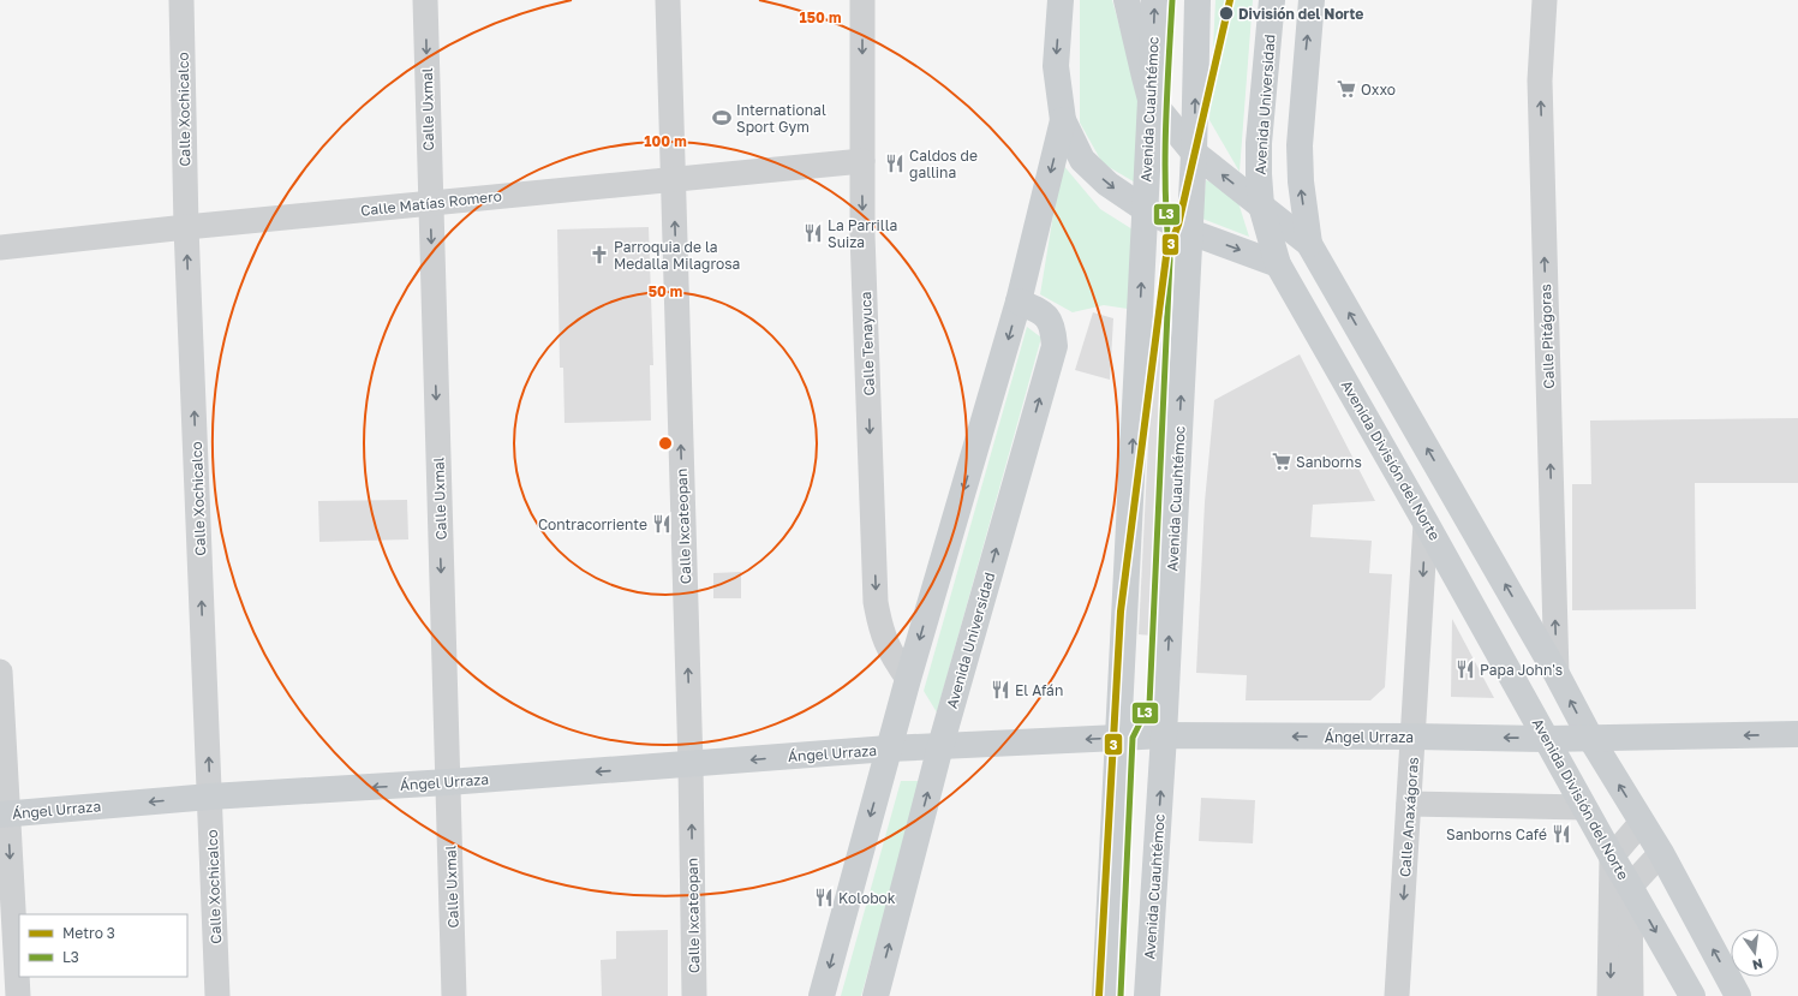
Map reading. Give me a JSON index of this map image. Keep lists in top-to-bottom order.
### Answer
{
  "streets": {
    "main road": [
      "Avenida Universidad",
      "Avenida Cuauhtémoc",
      "Avenida División del Norte",
      "Ángel Urraza"
    ],
    "street": [
      "Calle Xochicalco",
      "Calle Uxmal",
      "Calle Matías Romero",
      "Calle Pitágoras",
      "Calle Tenayuca",
      "Calle Ixcateopan",
      "Calle Anaxágoras"
    ]
  },
  "crossings": [
    ["Avenida Universidad", "Avenida División del Norte"],
    ["Avenida Universidad", "Ángel Urraza"],
    ["Calle Xochicalco", "Calle Matías Romero"],
    ["Calle Xochicalco", "Ángel Urraza"],
    ["Calle Uxmal", "Calle Matías Romero"],
    ["Calle Uxmal", "Ángel Urraza"],
    ["Avenida Cuauhtémoc", "Ángel Urraza"],
    ["Calle Matías Romero", "Calle Tenayuca"],
    ["Calle Matías Romero", "Calle Ixcateopan"],
    ["Avenida División del Norte", "Ángel Urraza"],
    ["Avenida División del Norte", "Calle Anaxágoras"],
    ["Calle Ixcateopan", "Ángel Urraza"],
    ["Ángel Urraza", "Calle Anaxágoras"]
  ],
  "one_way": [
    "Calle Xochicalco",
    "Calle Uxmal",
    "Calle Pitágoras",
    "Calle Tenayuca",
    "Calle Ixcateopan",
    "Ángel Urraza"
  ],
  "places": {
    "other": ["División del Norte"],
    "supermarket": ["Oxxo", "Sanborns"],
    "sports": ["International Sport Gym"],
    "restaurant": [
      "Caldos de gallina",
      "La Parrilla Suiza",
      "Contracorriente",
      "Papa John's",
      "El Afán",
      "Sanborns Café",
      "Kolobok"
    ],
    "church": ["Parroquia de la Medalla Milagrosa"]
  },
  "lines": ["metro line 3", "transit line L3"],
  "legend": ["Metro 3", "L3"],
  "north": "bottom",
  "rings": ["150 m", "100 m", "50 m"]
}
